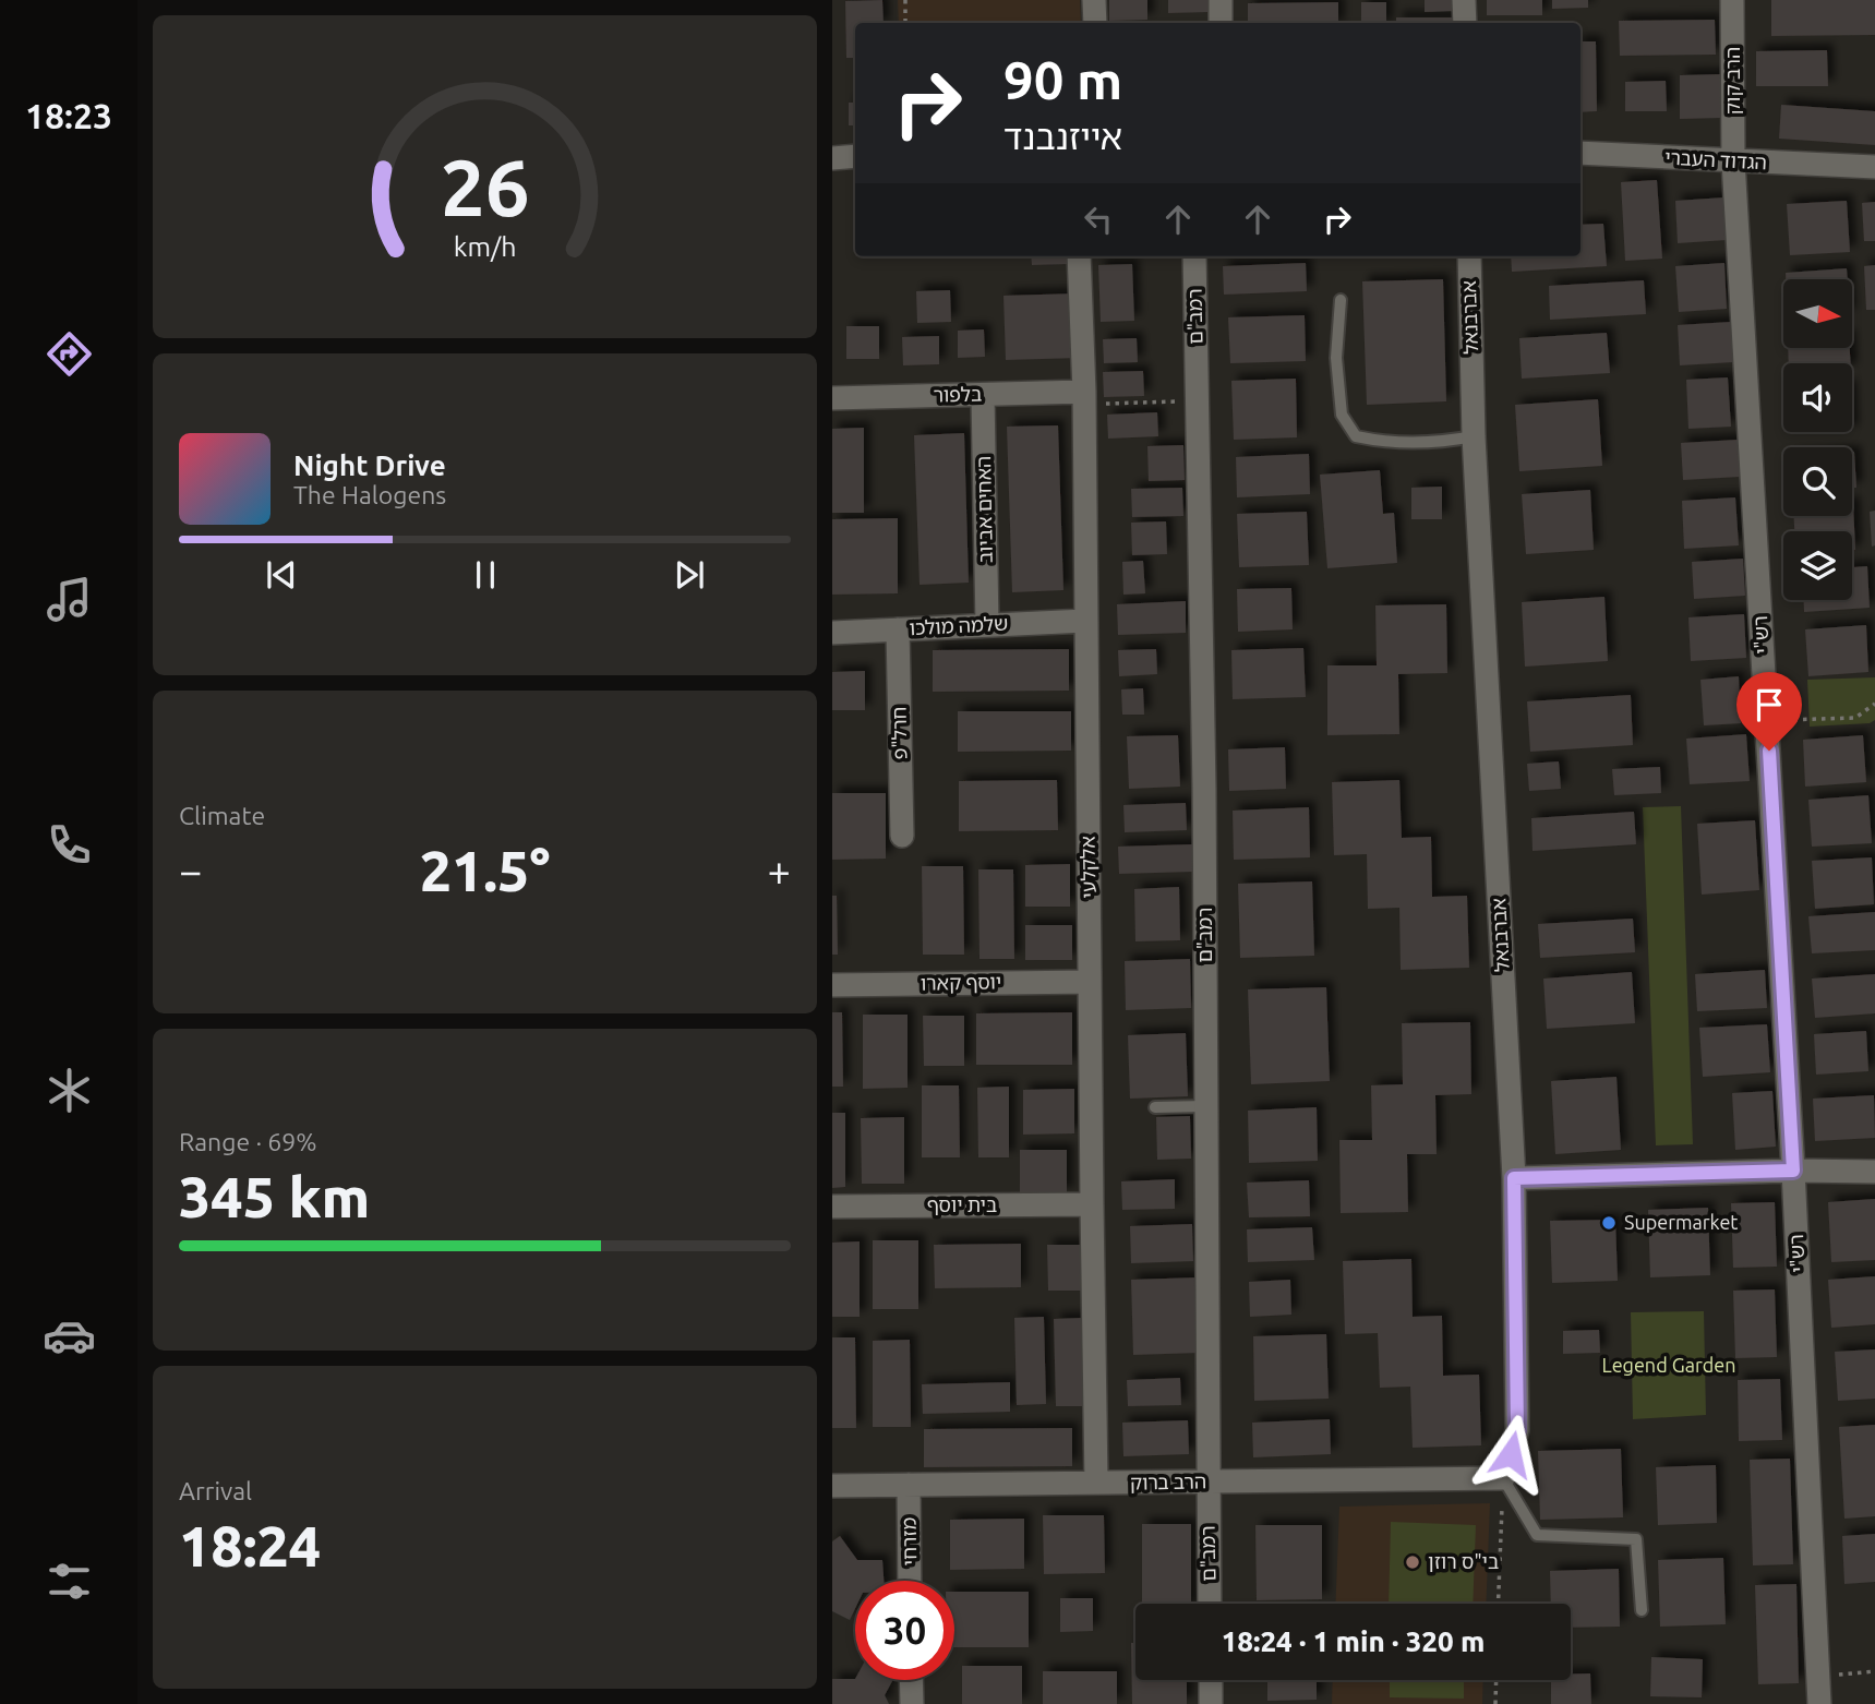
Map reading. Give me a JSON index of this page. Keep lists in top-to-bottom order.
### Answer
{
  "streets": {
    "street": [
      "הרב קוק",
      "הגדוד העברי",
      "רמב\"ם",
      "אברבנאל",
      "בלפור",
      "האחים אביוב",
      "שלמה מולכו",
      "רש\"י",
      "חרל\"פ",
      "אלקלעי",
      "יוסף קארו",
      "בית יוסף",
      "הרב ברוק",
      "מזרחי"
    ]
  },
  "crossings": [
    ["הרב קוק", "הגדוד העברי"],
    ["הרב קוק", "רש\"י"],
    ["הגדוד העברי", "רש\"י"],
    ["רמב\"ם", "הרב ברוק"],
    ["אברבנאל", "הרב ברוק"],
    ["בלפור", "האחים אביוב"],
    ["בלפור", "אלקלעי"],
    ["האחים אביוב", "שלמה מולכו"],
    ["שלמה מולכו", "חרל\"פ"],
    ["שלמה מולכו", "אלקלעי"],
    ["אלקלעי", "יוסף קארו"],
    ["אלקלעי", "בית יוסף"],
    ["אלקלעי", "הרב ברוק"],
    ["הרב ברוק", "מזרחי"]
  ],
  "parks": ["Legend Garden"],
  "places": ["Supermarket", "בי\"ס רוזן"],
  "north": "right",
  "page": {
    "tabs": "18:23",
    "turn": ["90 m", "אייזנבנד"],
    "song": ["Night Drive", "The Halogens"],
    "tile": [
      "Climate",
      ["Range · 69%", "345 km"],
      ["Arrival", "18:24"]
    ],
    "heat": ["−", "21.5°", "+"],
    "limit": "30",
    "trip": "18:24 · 1 min · 320 m",
    "gauge": ["26", "km/h"]
  }
}
